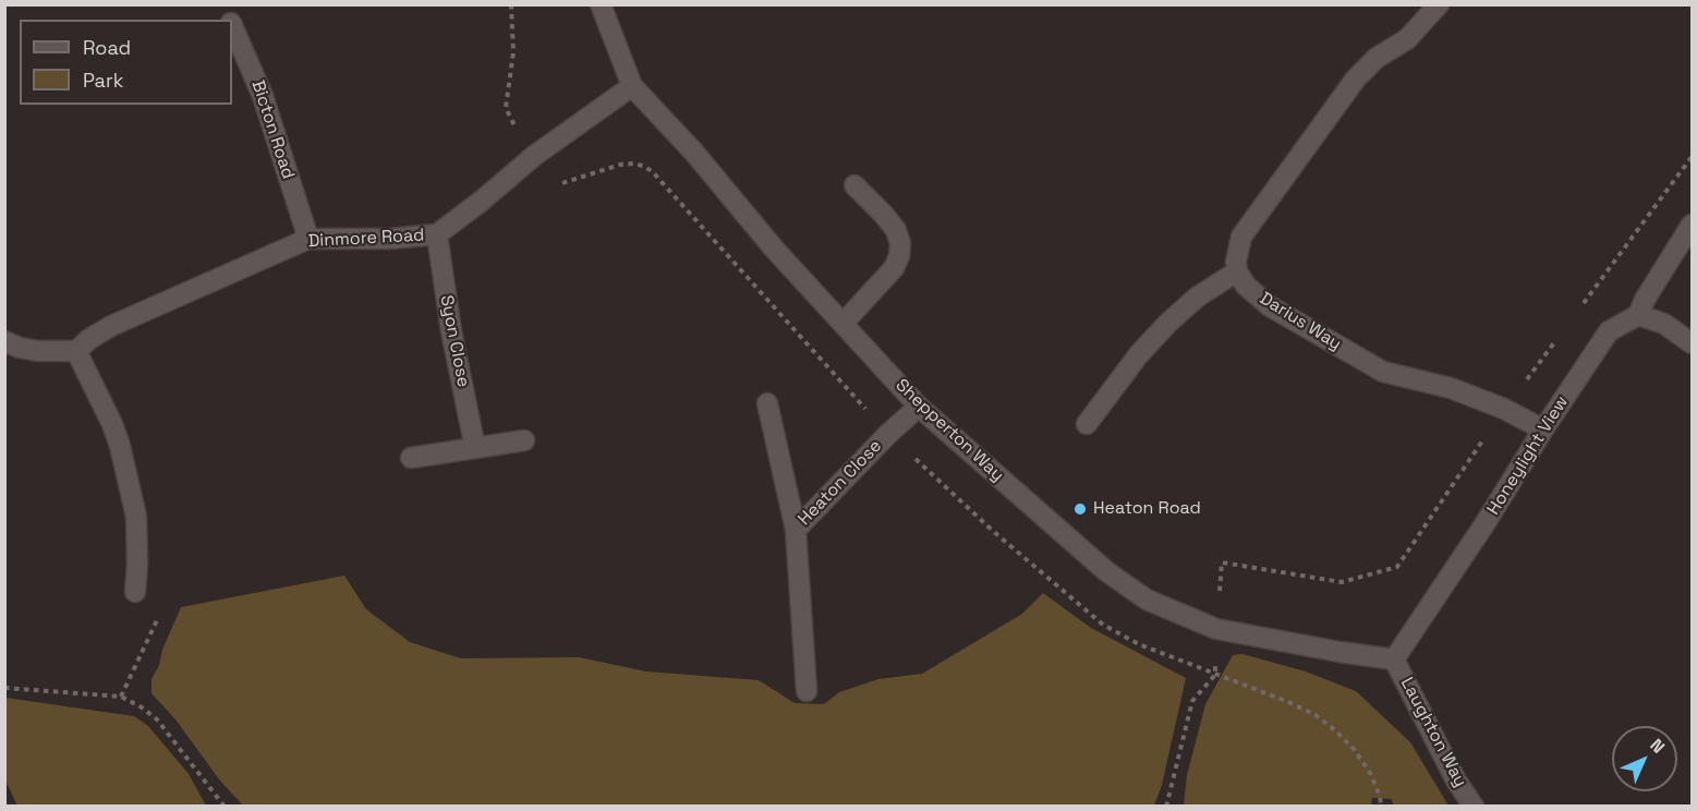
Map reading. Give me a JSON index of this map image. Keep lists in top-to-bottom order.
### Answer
{
  "streets": {
    "street": [
      "Bicton Road",
      "Dinmore Road",
      "Darius Way",
      "Syon Close",
      "Shepperton Way",
      "Honeylight View",
      "Heaton Close",
      "Laughton Way"
    ]
  },
  "crossings": [
    ["Bicton Road", "Dinmore Road"],
    ["Dinmore Road", "Syon Close"],
    ["Dinmore Road", "Shepperton Way"],
    ["Darius Way", "Honeylight View"],
    ["Shepperton Way", "Honeylight View"],
    ["Shepperton Way", "Heaton Close"],
    ["Shepperton Way", "Laughton Way"],
    ["Honeylight View", "Laughton Way"]
  ],
  "places": ["Heaton Road"],
  "legend": ["Road", "Park"],
  "north": "top right"
}
